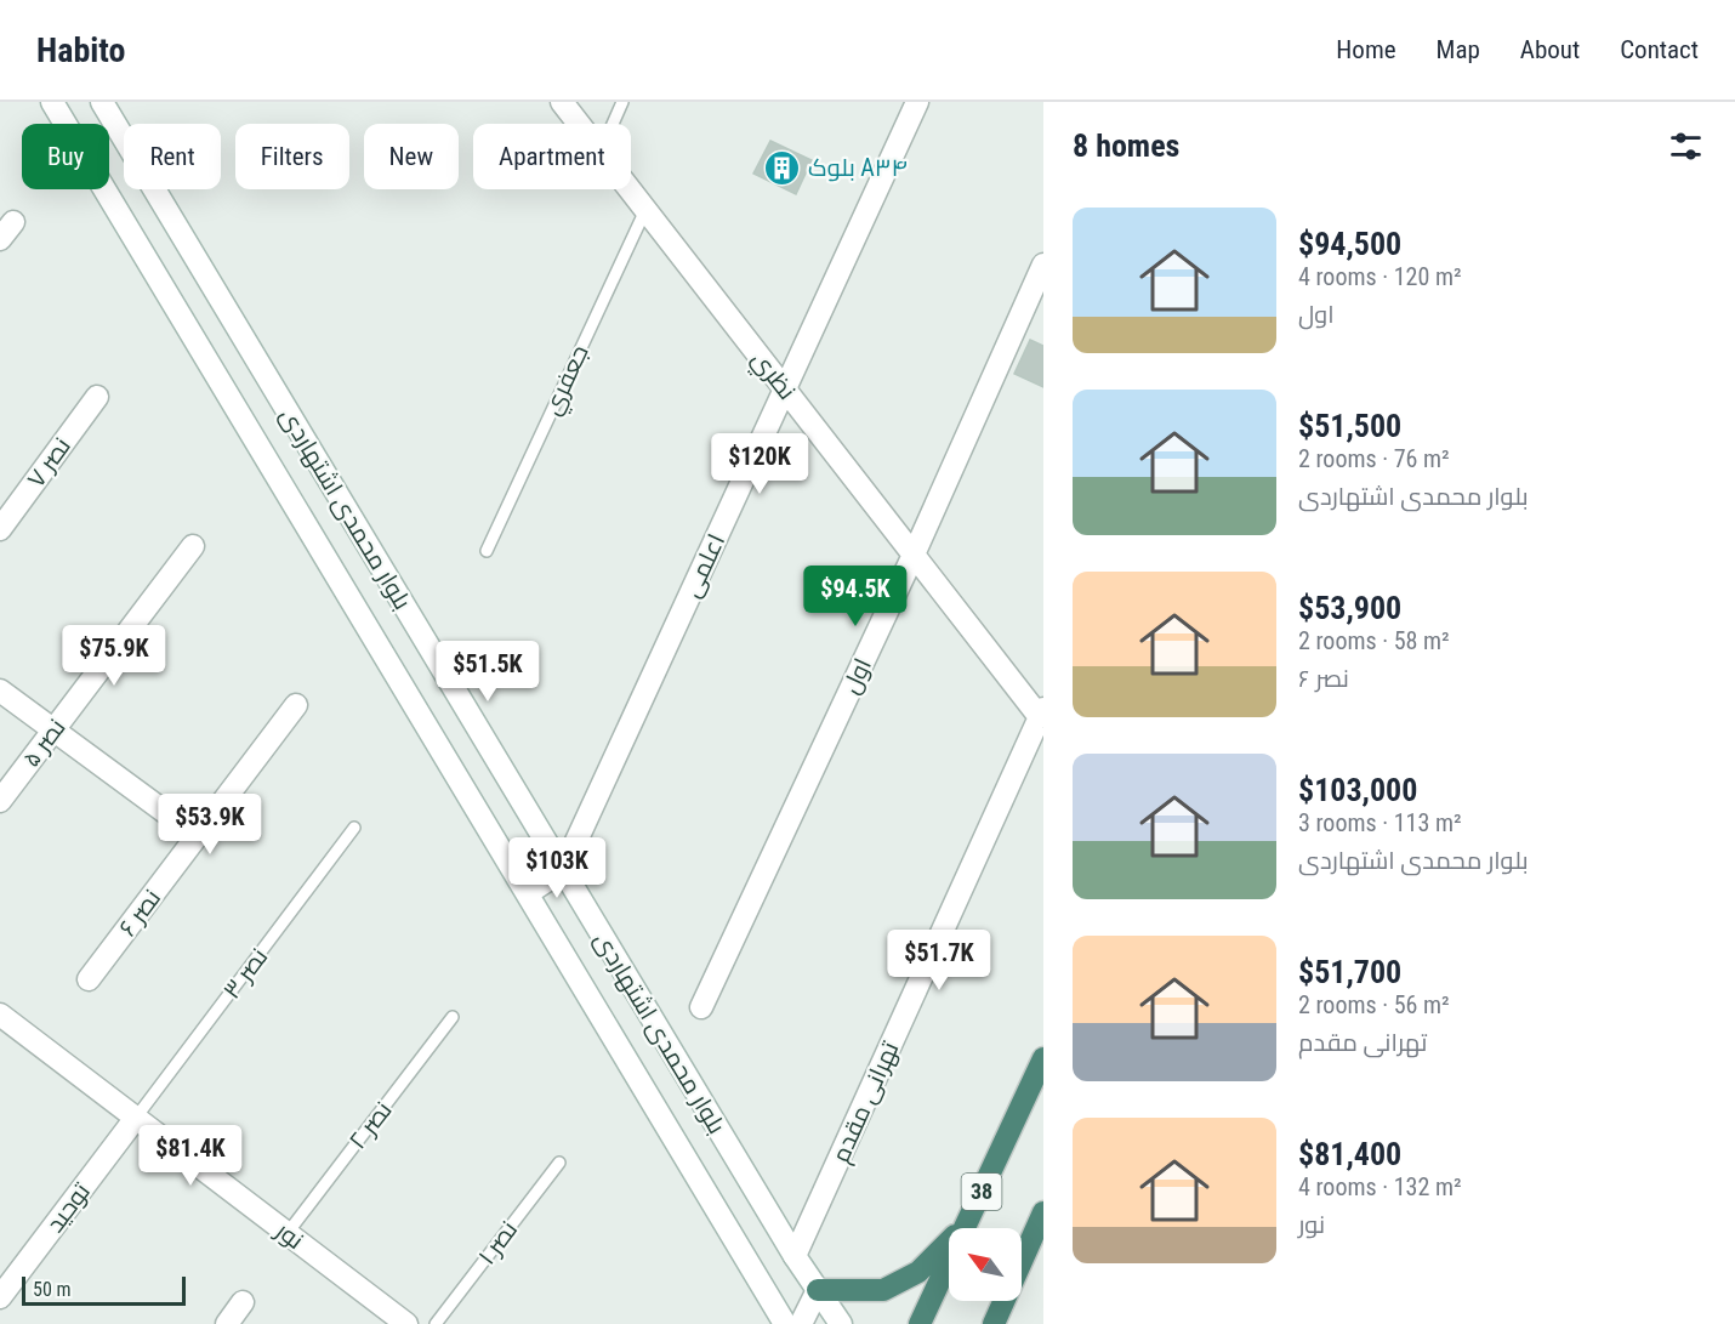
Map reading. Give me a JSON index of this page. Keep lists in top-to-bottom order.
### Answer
{
  "streets": {
    "highway": ["38"],
    "street": [
      "نظري",
      "نصر ۷",
      "بلوار محمدی اشتهاردی",
      "اعلمی",
      "اول",
      "نصر ۵",
      "نصر ۶",
      "تهرانی مقدم",
      "توحید",
      "نور"
    ],
    "lane": [
      "جعفري",
      "نصر ۳",
      "نصر ۲",
      "نصر ۱"
    ]
  },
  "crossings": [
    ["نظري", "جعفري"],
    ["نظري", "اعلمی"],
    ["نظري", "اول"],
    ["نظري", "تهرانی مقدم"],
    ["بلوار محمدی اشتهاردی", "اعلمی"],
    ["بلوار محمدی اشتهاردی", "تهرانی مقدم"],
    ["نصر ۳", "توحید"],
    ["نصر ۳", "نور"],
    ["نصر ۲", "نور"],
    ["توحید", "نور"]
  ],
  "places": {
    "building": ["بلوک A۳۴"]
  },
  "scale_bar": "50 m",
  "north": "top left",
  "page": {
    "header": "Habito",
    "nav": [
      "Home",
      "Map",
      "About",
      "Contact"
    ],
    "heading": "8 homes",
    "chip": [
      "Buy",
      "Rent",
      "Filters",
      "New",
      "Apartment"
    ],
    "list": [
      {
        "name": "$94,500",
        "note": "4 rooms · 120 m² · اول"
      },
      {
        "name": "$51,500",
        "note": "2 rooms · 76 m² · بلوار محمدی اشتهاردی"
      },
      {
        "name": "$53,900",
        "note": "2 rooms · 58 m² · نصر ۶"
      },
      {
        "name": "$103,000",
        "note": "3 rooms · 113 m² · بلوار محمدی اشتهاردی"
      },
      {
        "name": "$51,700",
        "note": "2 rooms · 56 m² · تهرانی مقدم"
      },
      {
        "name": "$81,400",
        "note": "4 rooms · 132 m² · نور"
      }
    ],
    "price": [
      "$120K",
      "$94.5K",
      "$75.9K",
      "$51.5K",
      "$53.9K",
      "$103K",
      "$51.7K",
      "$81.4K"
    ],
    "scale": "50 m"
  }
}
